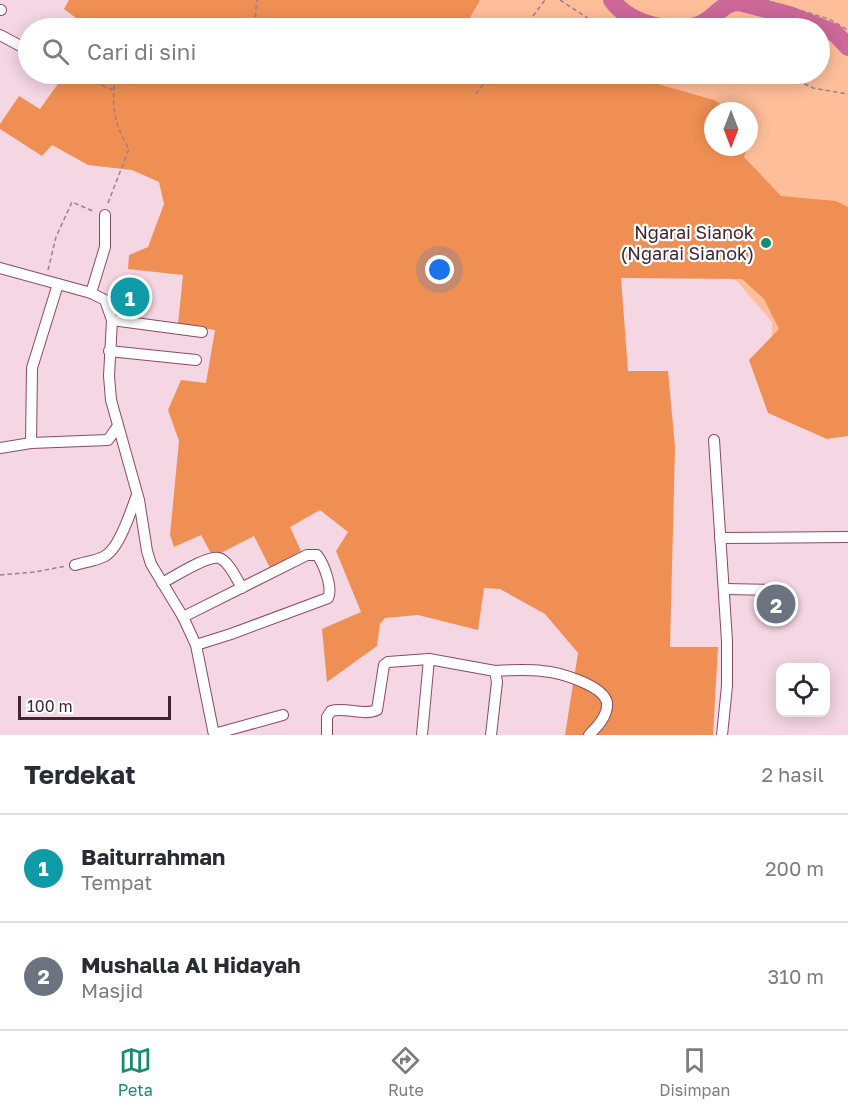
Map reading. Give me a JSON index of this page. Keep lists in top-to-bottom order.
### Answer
{
  "places": ["Ngarai Sianok (Ngarai Sianok)"],
  "scale_bar": "100 m",
  "north": "bottom",
  "page": {
    "search": "Cari di sini",
    "pins": ["1", "2"],
    "scale": "100 m",
    "heading": ["Terdekat", "2 hasil"],
    "list": [
      {
        "mark": "1",
        "name": "Baiturrahman",
        "note": "Tempat",
        "value": "200 m"
      },
      {
        "mark": "2",
        "name": "Mushalla Al Hidayah",
        "note": "Masjid",
        "value": "310 m"
      }
    ],
    "nav": ["Peta", "Rute", "Disimpan"]
  }
}
